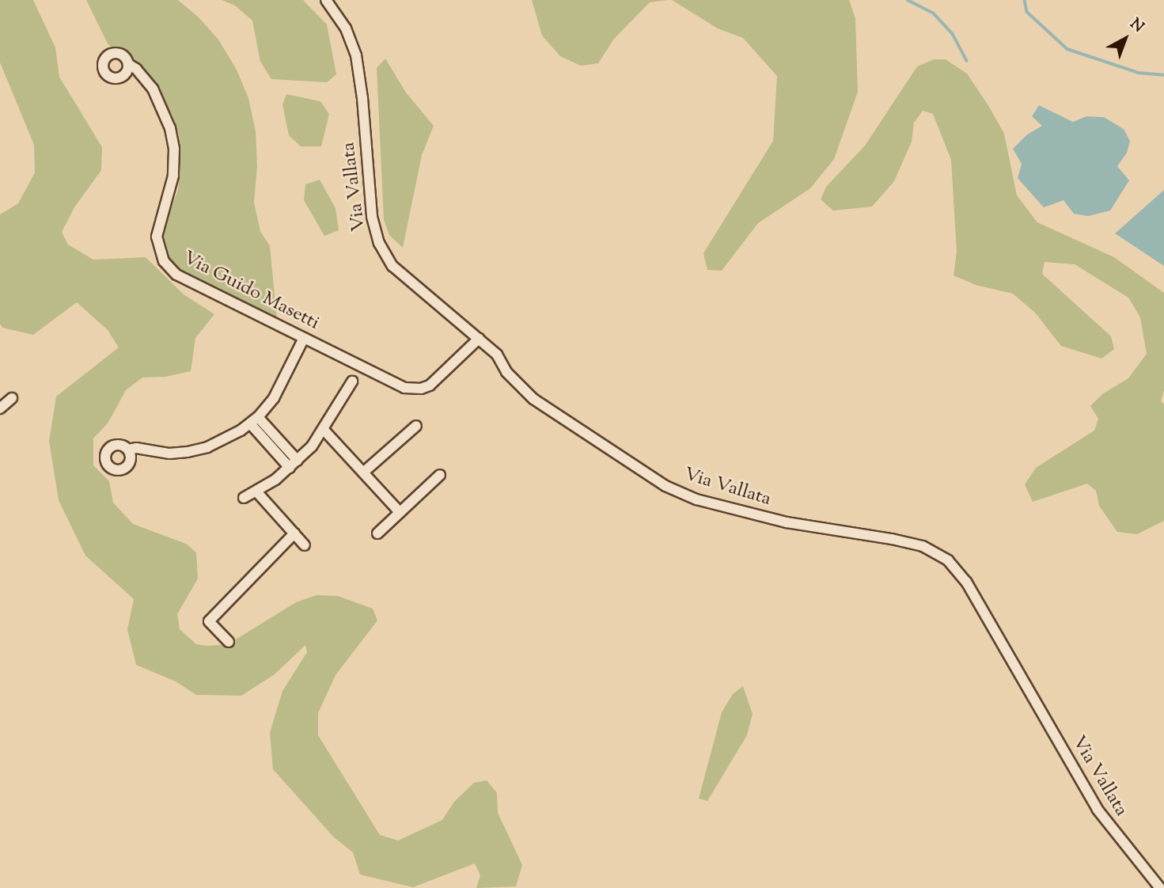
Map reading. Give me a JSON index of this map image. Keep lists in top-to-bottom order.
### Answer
{
  "streets": {
    "street": ["Via Vallata", "Via Guido Masetti"]
  },
  "crossings": [
    ["Via Vallata", "Via Guido Masetti"]
  ],
  "north": "top right"
}
